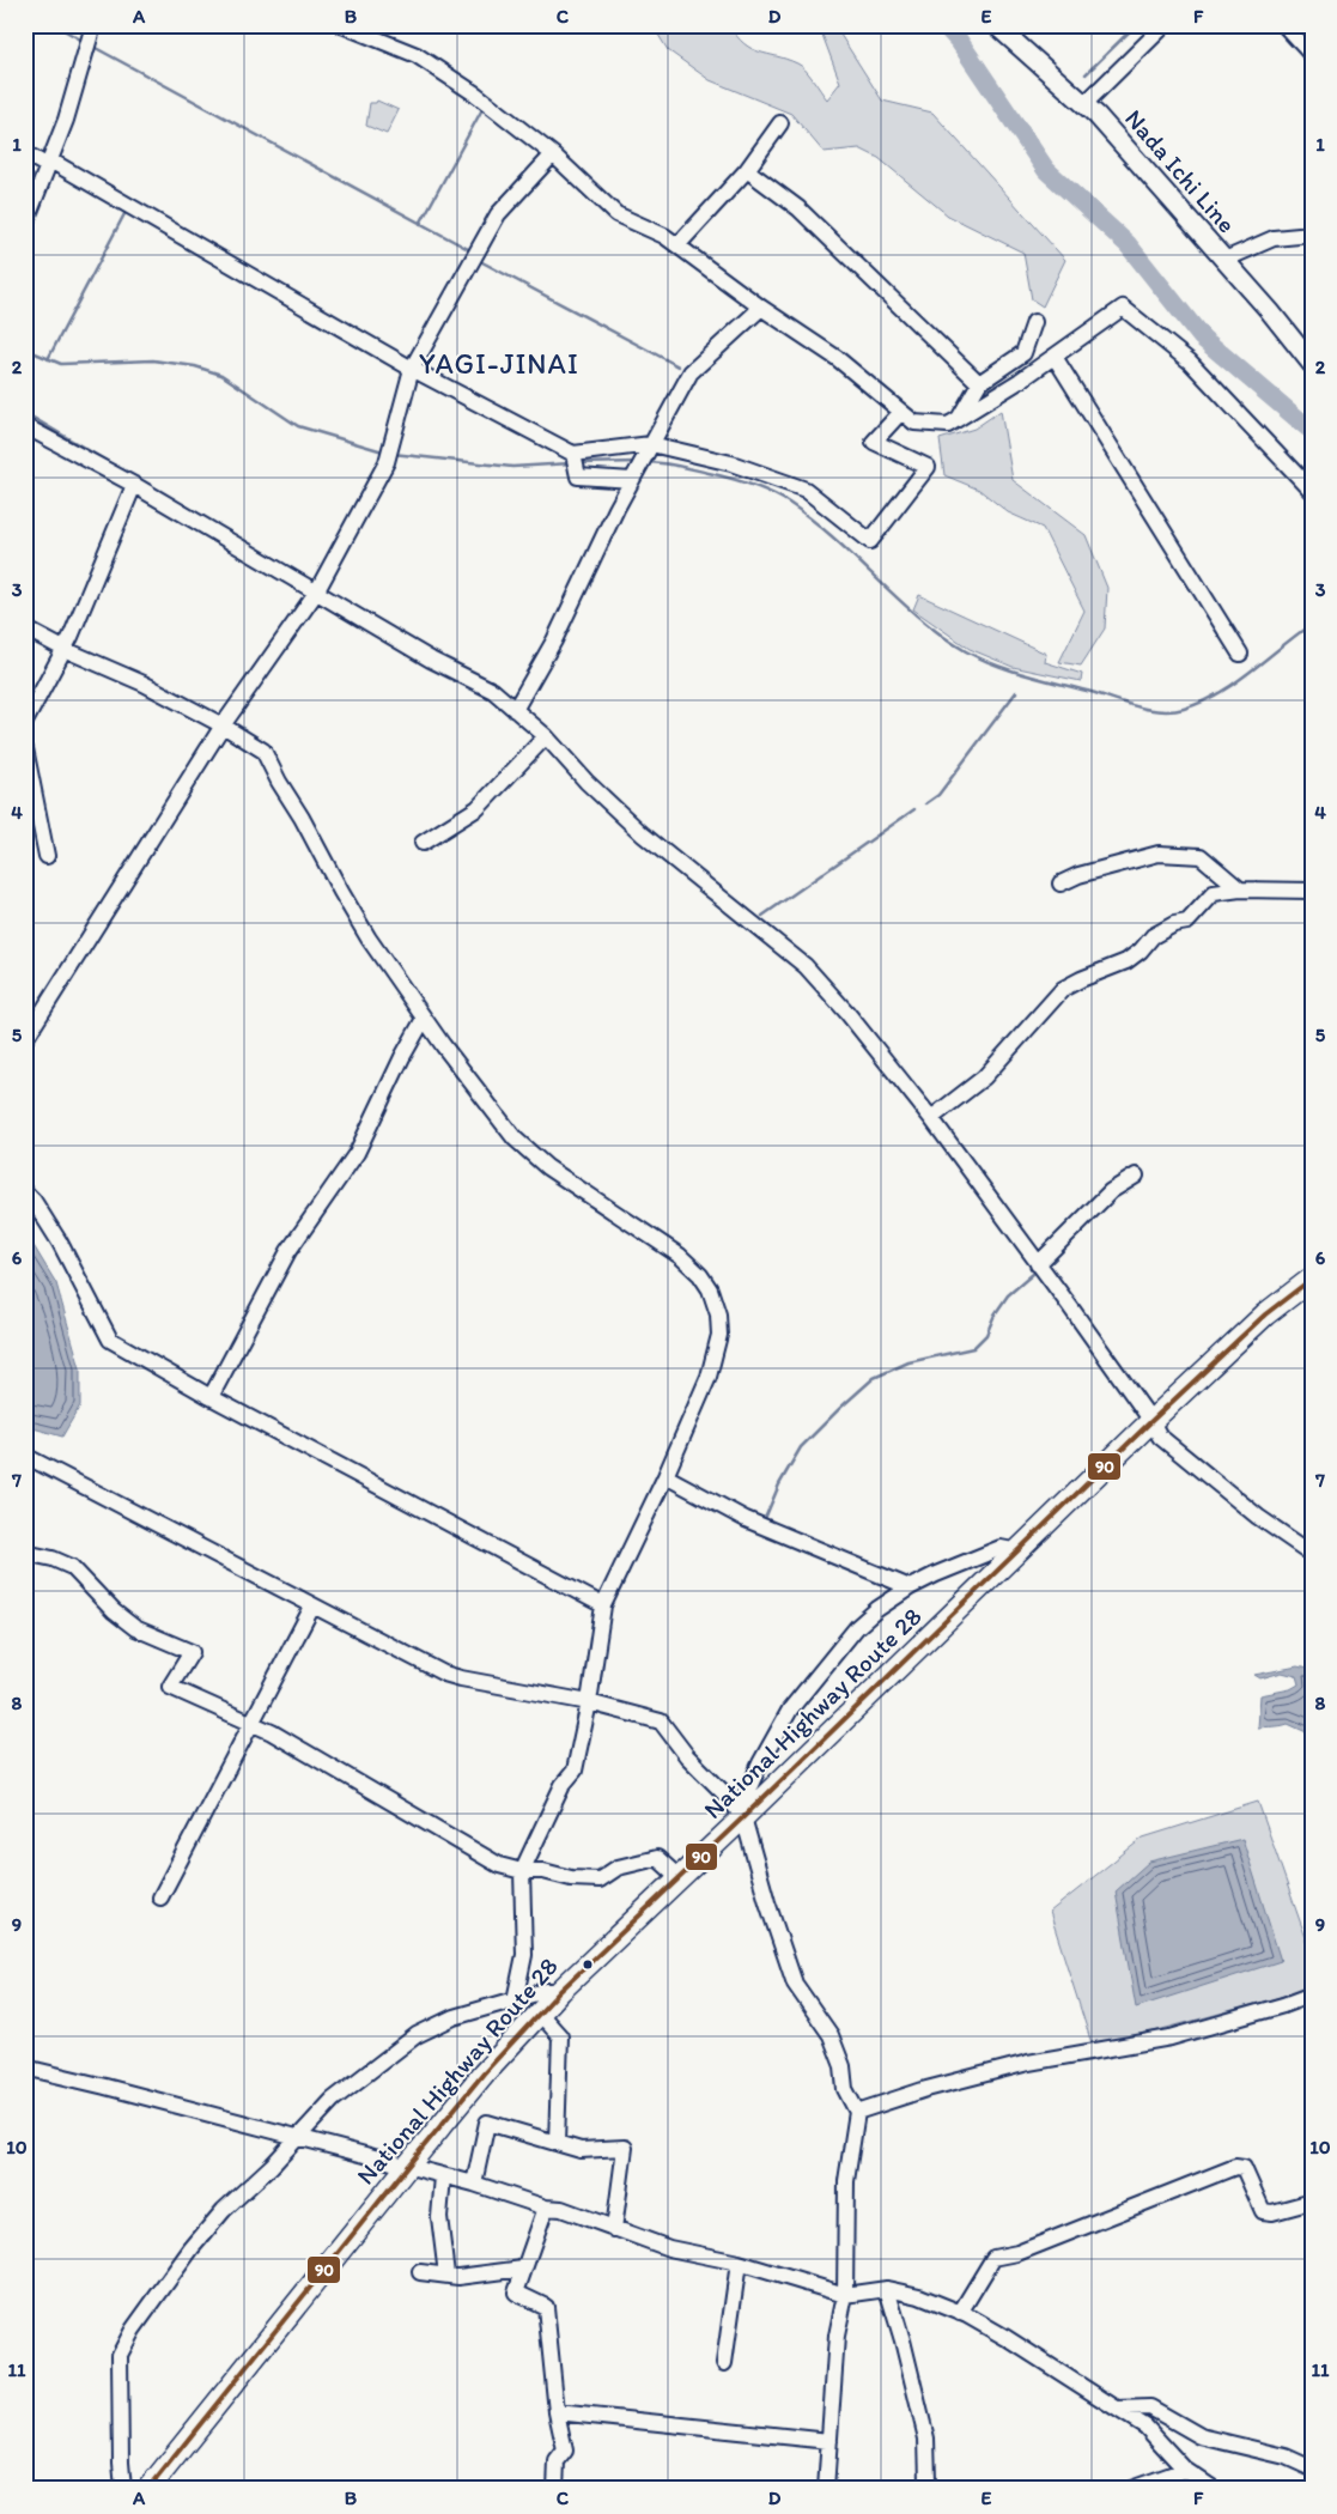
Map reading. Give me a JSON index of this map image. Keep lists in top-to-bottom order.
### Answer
{
  "streets": {
    "highway": ["National Highway Route 28"],
    "main road": ["Nada Ichi Line"]
  },
  "districts": ["YAGI-JINAI"],
  "lines": ["transit line 90"],
  "grid": {
    "columns": [
      "A",
      "B",
      "C",
      "D",
      "E",
      "F"
    ],
    "rows": [
      "1",
      "2",
      "3",
      "4",
      "5",
      "6",
      "7",
      "8",
      "9",
      "10",
      "11"
    ]
  }
}
